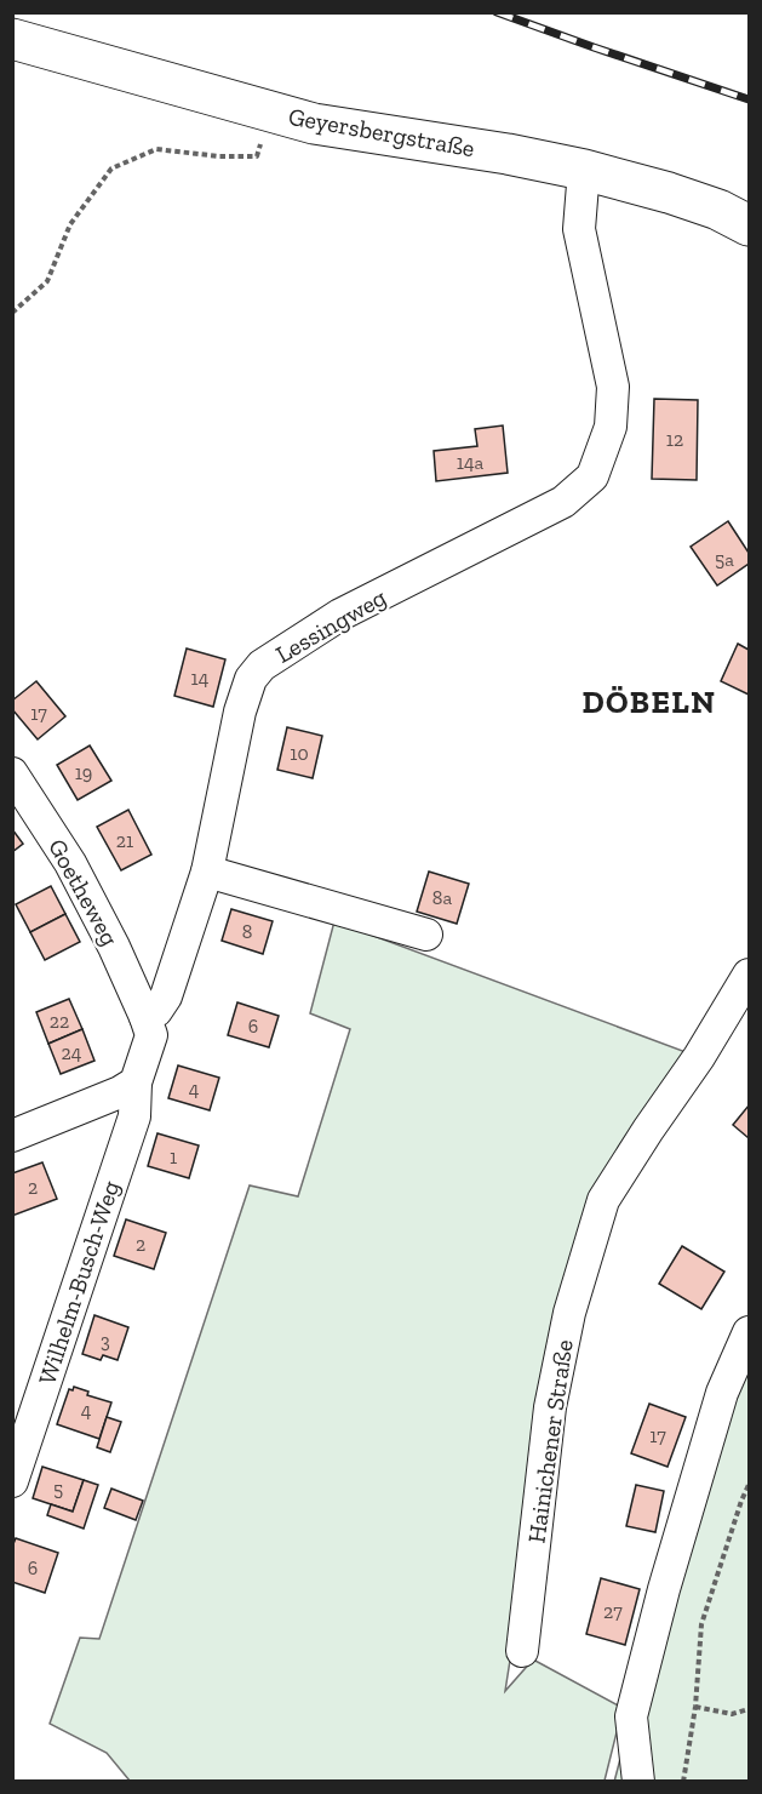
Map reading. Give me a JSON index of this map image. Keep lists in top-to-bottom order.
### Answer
{
  "streets": {
    "main road": ["Geyersbergstraße"],
    "street": [
      "Lessingweg",
      "Goetheweg",
      "Wilhelm-Busch-Weg",
      "Hainichener Straße"
    ]
  },
  "crossings": [
    ["Geyersbergstraße", "Lessingweg"],
    ["Lessingweg", "Goetheweg"]
  ],
  "districts": ["DÖBELN"],
  "house_numbers": [
    "12",
    "14a",
    "5a",
    "14",
    "17",
    "10",
    "19",
    "21",
    "8a",
    "8",
    "22",
    "6",
    "24",
    "4",
    "1",
    "2",
    "2",
    "3",
    "4",
    "17",
    "5",
    "6",
    "27"
  ]
}
